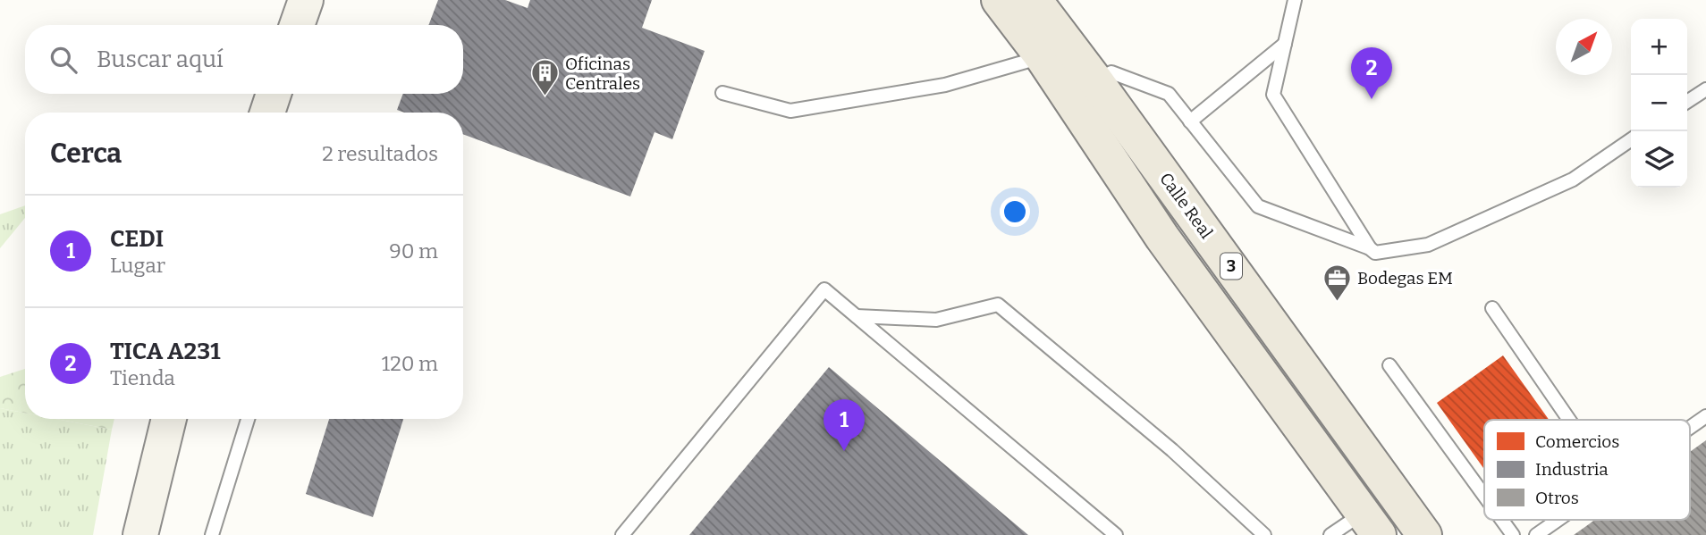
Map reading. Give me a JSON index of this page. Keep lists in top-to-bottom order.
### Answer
{
  "streets": {
    "main road": ["Calle Real", "3"]
  },
  "places": {
    "building": ["Oficinas Centrales"],
    "office": ["Bodegas EM"]
  },
  "legend": ["Comercios", "Industria", "Otros"],
  "north": "top right",
  "page": {
    "map_buttons": ["+", "−"],
    "search": "Buscar aquí",
    "pins": ["2", "1"],
    "heading": ["Cerca", "2 resultados"],
    "list": [
      {
        "mark": "1",
        "name": "CEDI",
        "note": "Lugar",
        "value": "90 m"
      },
      {
        "mark": "2",
        "name": "TICA A231",
        "note": "Tienda",
        "value": "120 m"
      }
    ]
  }
}
